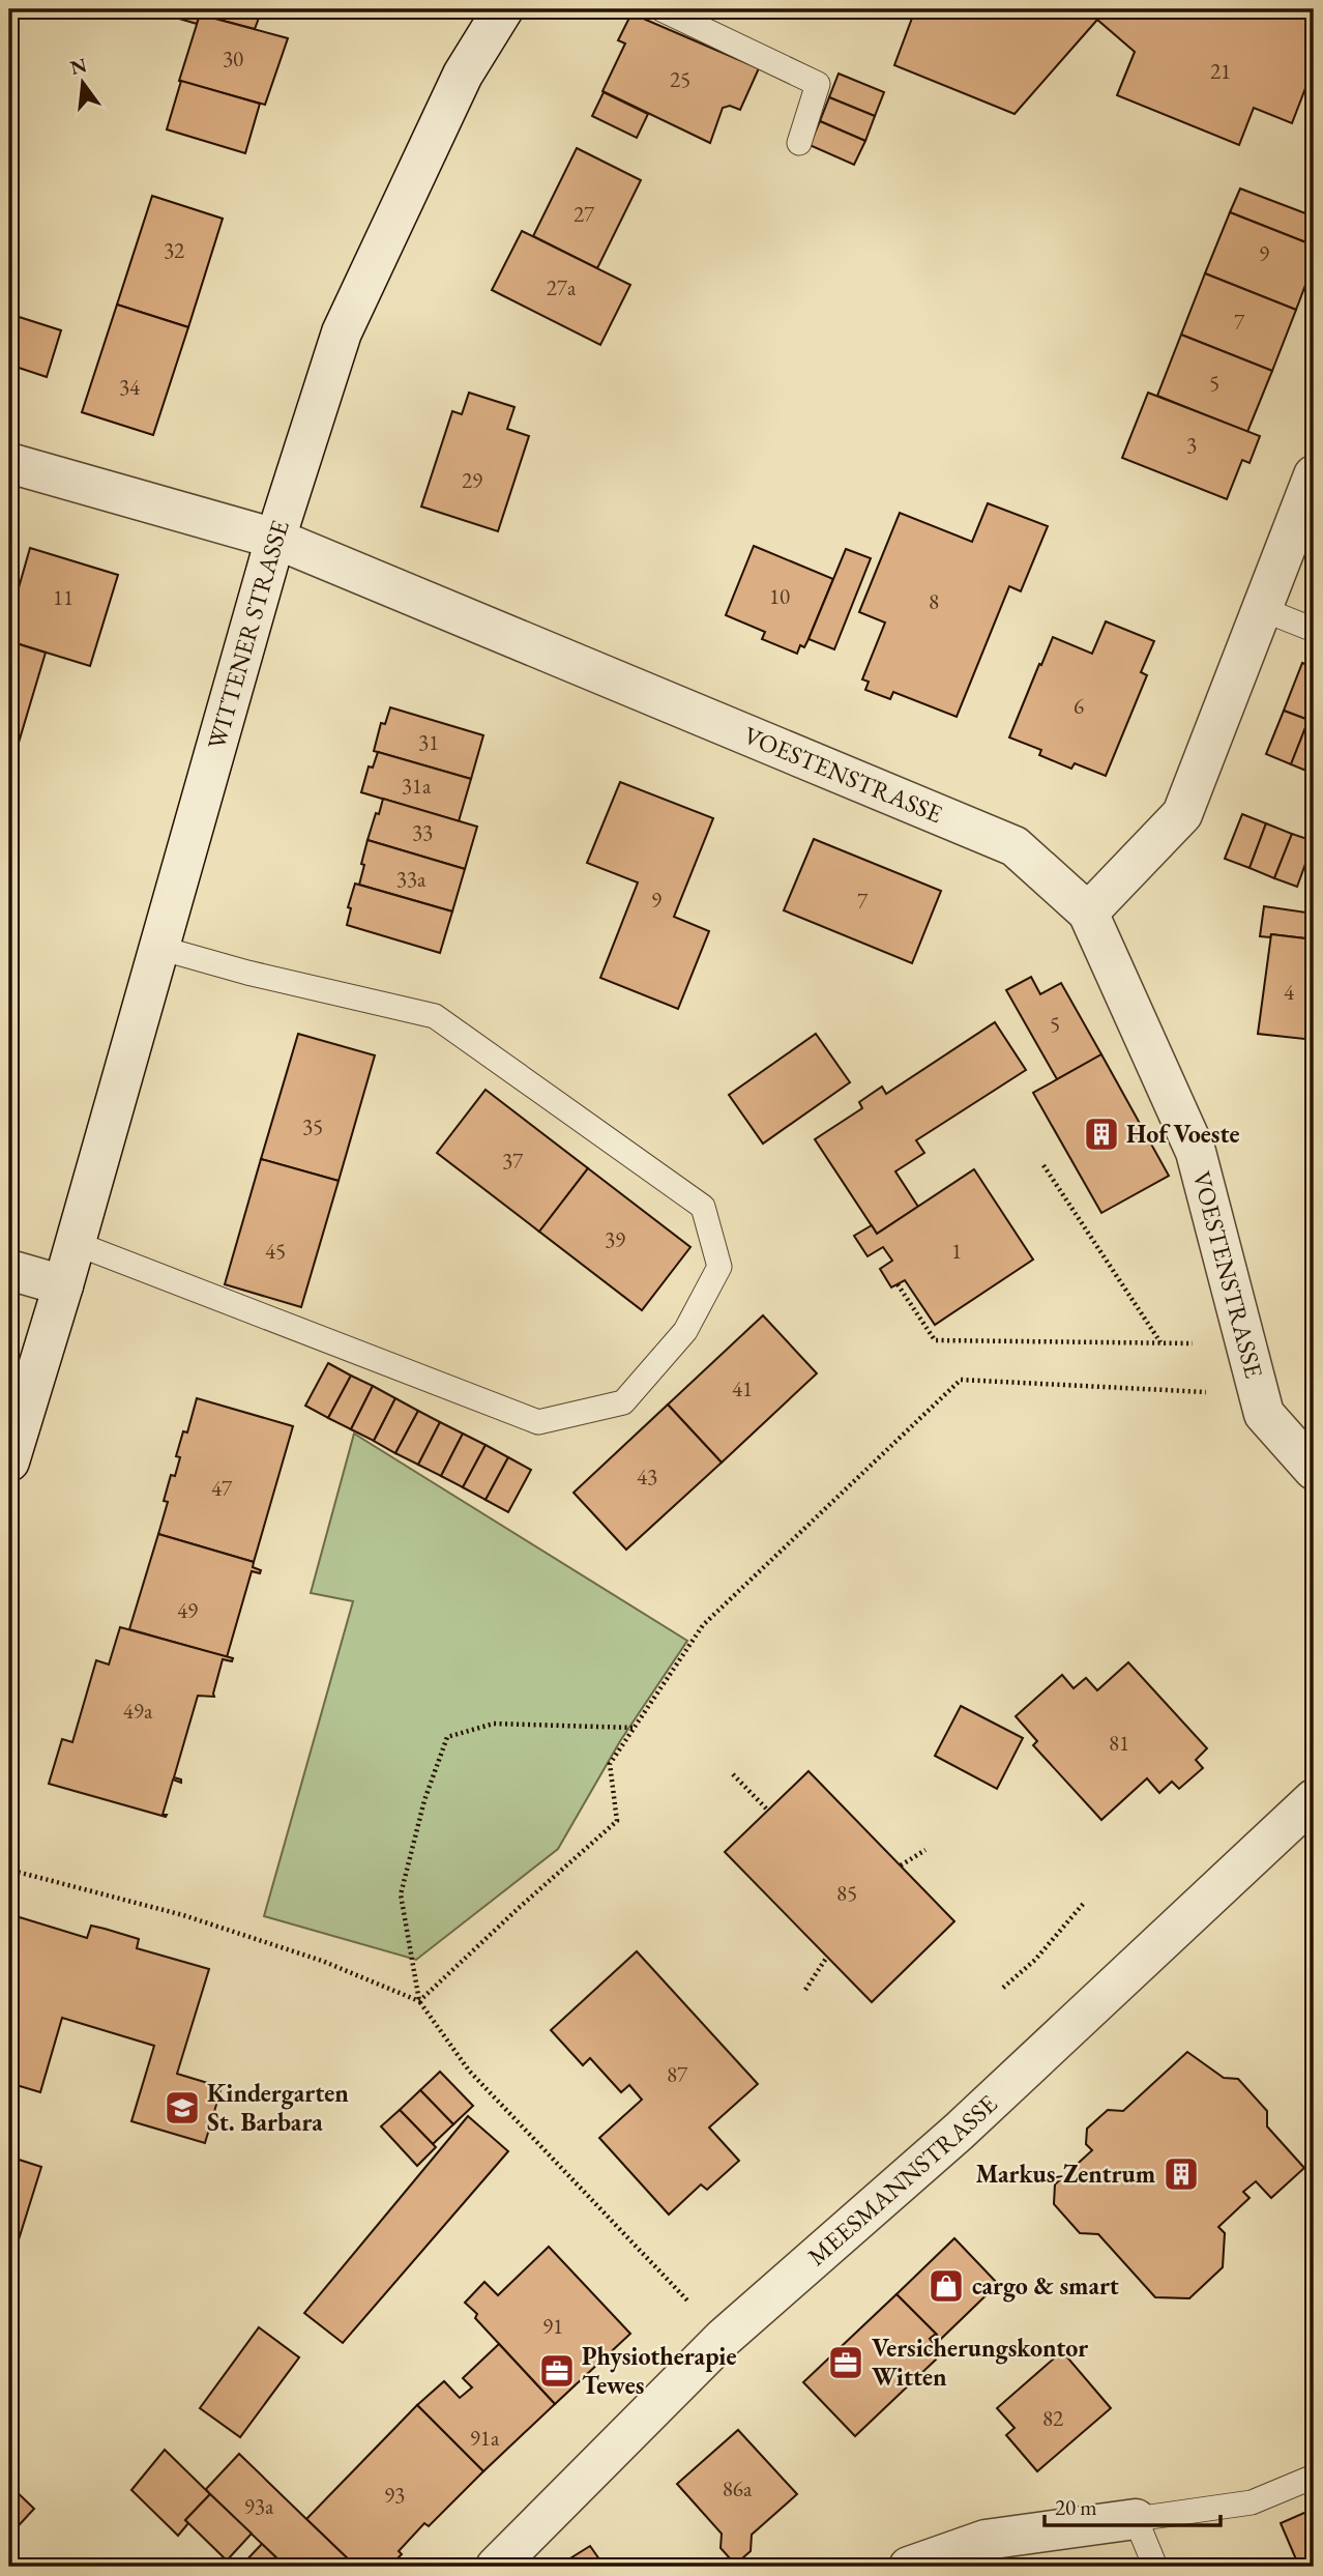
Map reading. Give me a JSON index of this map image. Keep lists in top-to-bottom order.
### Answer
{
  "streets": {
    "street": ["WITTENER STRASSE", "VOESTENSTRASSE", "MEESMANNSTRASSE"]
  },
  "crossings": [
    ["WITTENER STRASSE", "VOESTENSTRASSE"]
  ],
  "places": {
    "building": ["Hof Voeste", "Markus-Zentrum"],
    "school or university": ["Kindergarten St. Barbara"],
    "shop": ["cargo & smart"],
    "office": ["Versicherungskontor Witten", "Physiotherapie Tewes"]
  },
  "house_numbers": [
    "30",
    "21",
    "25",
    "27",
    "32",
    "9",
    "27a",
    "7",
    "5",
    "34",
    "3",
    "29",
    "10",
    "11",
    "8",
    "6",
    "31",
    "31a",
    "33",
    "33a",
    "9",
    "7",
    "4",
    "5",
    "35",
    "37",
    "39",
    "45",
    "1",
    "41",
    "43",
    "47",
    "49",
    "49a",
    "81",
    "85",
    "87",
    "91",
    "82",
    "91a",
    "86a",
    "93",
    "93a"
  ],
  "scale_bar": "20 m",
  "north": "top"
}
